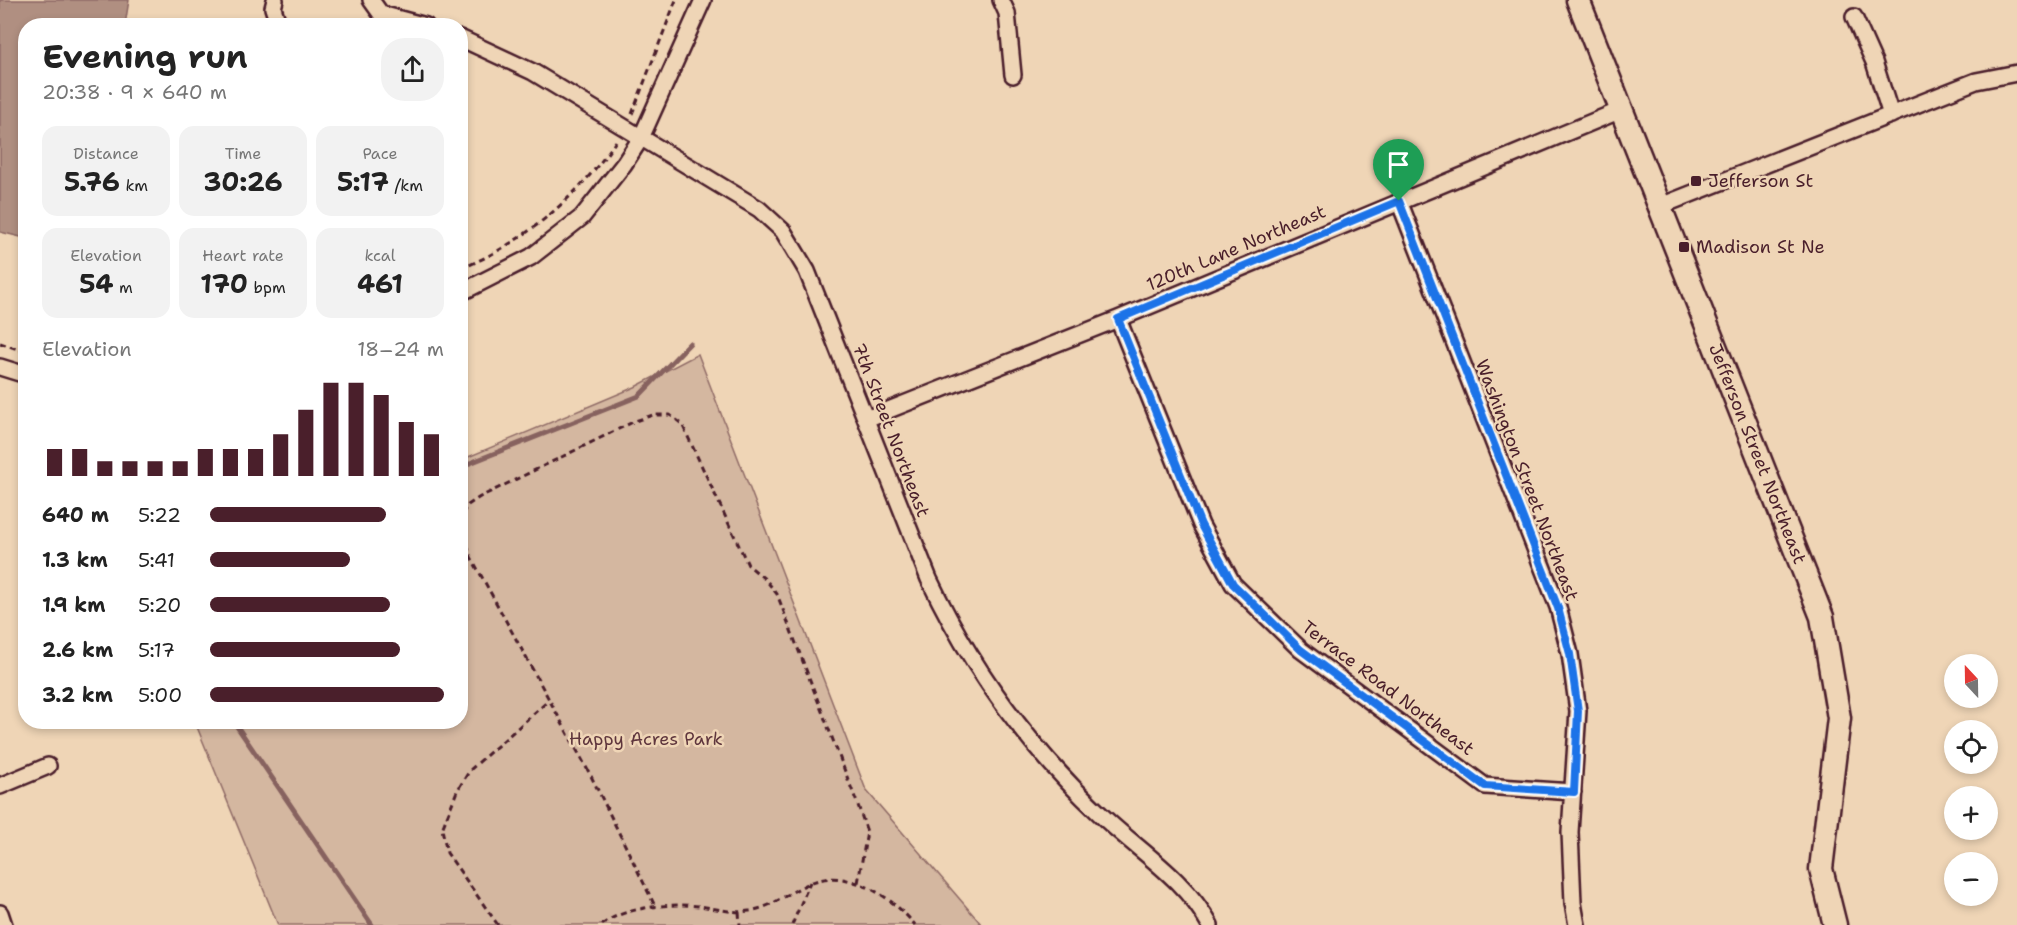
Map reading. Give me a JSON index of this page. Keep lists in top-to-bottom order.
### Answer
{
  "streets": {
    "street": [
      "120th Lane Northeast",
      "7th Street Northeast",
      "Jefferson Street Northeast",
      "Washington Street Northeast",
      "Terrace Road Northeast"
    ]
  },
  "crossings": [
    ["120th Lane Northeast", "7th Street Northeast"],
    ["120th Lane Northeast", "Jefferson Street Northeast"],
    ["120th Lane Northeast", "Washington Street Northeast"],
    ["120th Lane Northeast", "Terrace Road Northeast"],
    ["Washington Street Northeast", "Terrace Road Northeast"]
  ],
  "parks": ["Happy Acres Park"],
  "places": {
    "transit": ["Jefferson St", "Madison St Ne"]
  },
  "north": "top",
  "page": {
    "heading": ["Evening run", "20:38 · 9 × 640 m"],
    "stats": [
      ["Distance", "5.76 km"],
      ["Time", "30:26"],
      ["Pace", "5:17 /km"],
      ["Elevation", "54 m"],
      ["Heart rate", "170 bpm"],
      ["kcal", "461"]
    ],
    "chart": ["Elevation", "18–24 m"],
    "list": [
      {
        "name": "640 m",
        "note": "5:22"
      },
      {
        "name": "1.3 km",
        "note": "5:41"
      },
      {
        "name": "1.9 km",
        "note": "5:20"
      },
      {
        "name": "2.6 km",
        "note": "5:17"
      },
      {
        "name": "3.2 km",
        "note": "5:00"
      }
    ],
    "map_buttons": ["+", "−"]
  }
}
